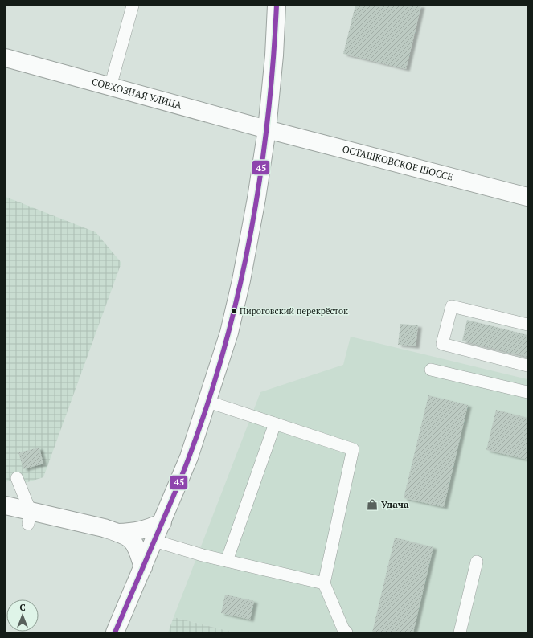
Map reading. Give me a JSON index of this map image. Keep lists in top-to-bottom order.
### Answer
{
  "streets": {
    "main road": ["СОВХОЗНАЯ УЛИЦА", "ОСТАШКОВСКОЕ ШОССЕ"]
  },
  "crossings": [
    ["СОВХОЗНАЯ УЛИЦА", "ОСТАШКОВСКОЕ ШОССЕ"]
  ],
  "places": {
    "other": ["Пироговский перекрёсток"],
    "shop": ["Удача"]
  },
  "lines": ["transit line 45"],
  "north": "top"
}
